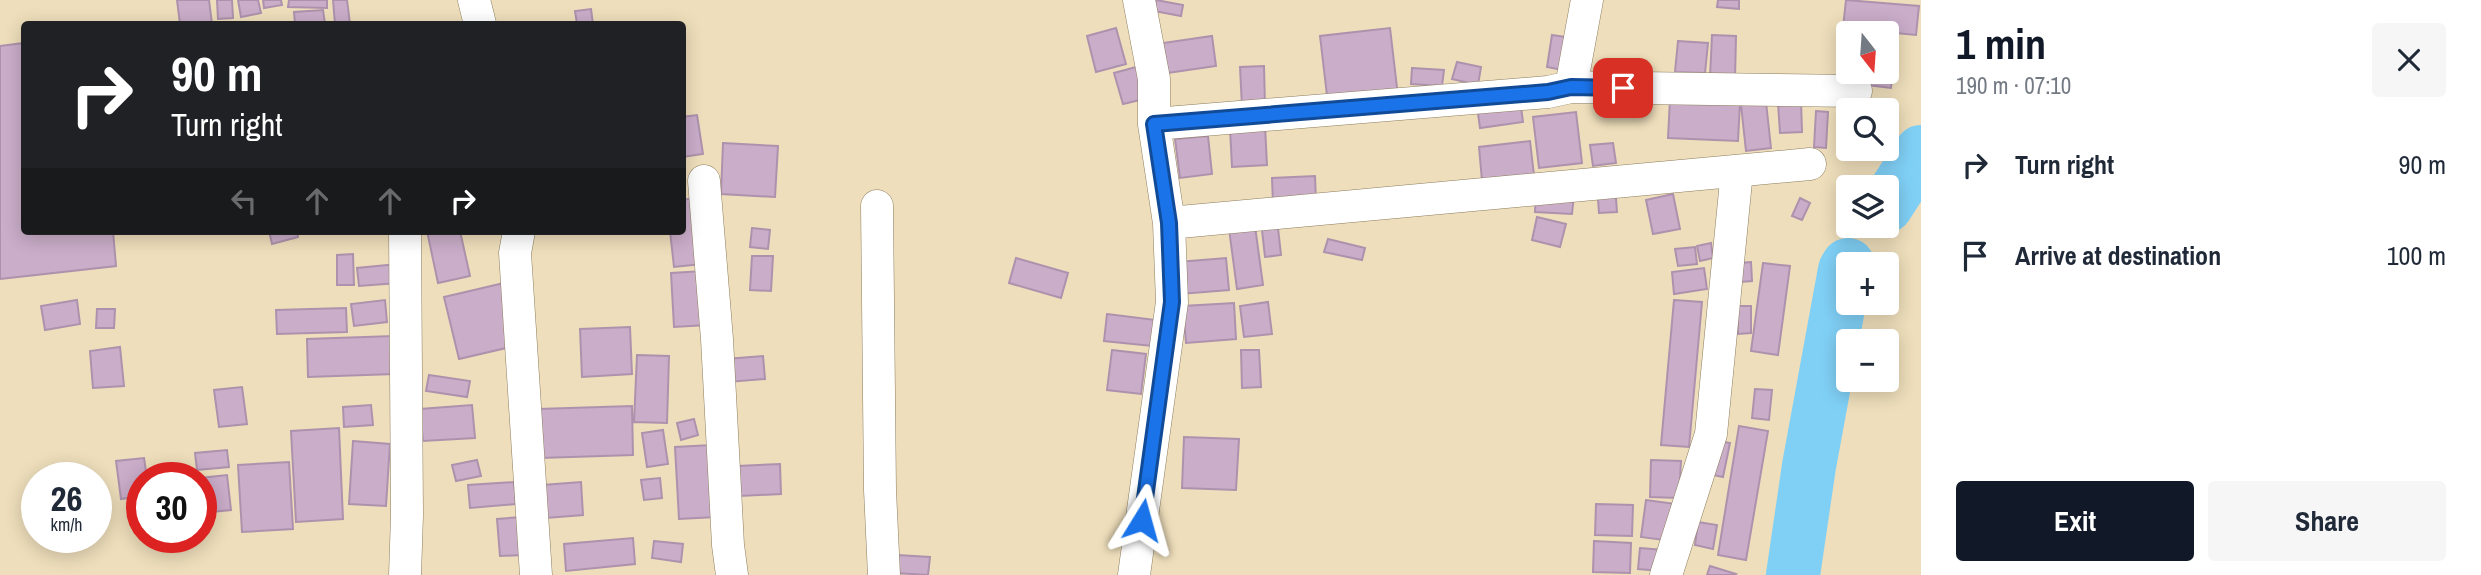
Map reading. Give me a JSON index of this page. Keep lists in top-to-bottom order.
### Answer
{
  "north": "bottom",
  "page": {
    "heading": ["1 min", "190 m · 07:10"],
    "map_buttons": ["+", "−"],
    "turn": ["90 m", "Turn right"],
    "list": [
      {
        "name": "Turn right",
        "value": "90 m"
      },
      {
        "name": "Arrive at destination",
        "value": "100 m"
      }
    ],
    "speed": "26 km/h",
    "limit": "30",
    "buttons": ["Exit", "Share"]
  }
}
